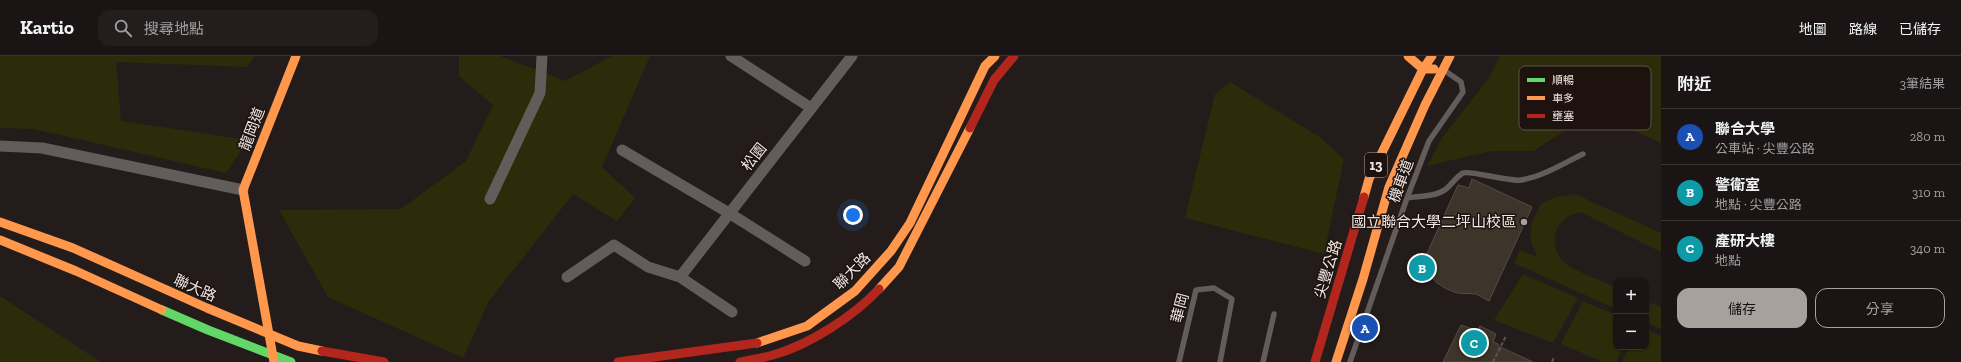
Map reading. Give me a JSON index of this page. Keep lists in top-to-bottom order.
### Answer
{
  "streets": {
    "street": [
      "龍岡道",
      "松園",
      "13",
      "尖豐公路",
      "聯大路"
    ],
    "lane": ["機車道", "華岡"]
  },
  "crossings": [
    ["13", "機車道"]
  ],
  "places": ["國立聯合大學二坪山校區"],
  "legend": ["順暢", "車多", "壅塞"],
  "page": {
    "header": "Kartio",
    "search": "搜尋地點",
    "nav": ["地圖", "路線", "已儲存"],
    "heading": ["附近", "3筆結果"],
    "list": [
      {
        "mark": "A",
        "name": "聯合大學",
        "note": "公車站 · 尖豐公路",
        "value": "280 m"
      },
      {
        "mark": "B",
        "name": "警衛室",
        "note": "地點 · 尖豐公路",
        "value": "310 m"
      },
      {
        "mark": "C",
        "name": "產研大樓",
        "note": "地點",
        "value": "340 m"
      }
    ],
    "pins": ["B", "A", "C"],
    "buttons": ["儲存", "分享"],
    "map_buttons": ["+", "−"]
  }
}
